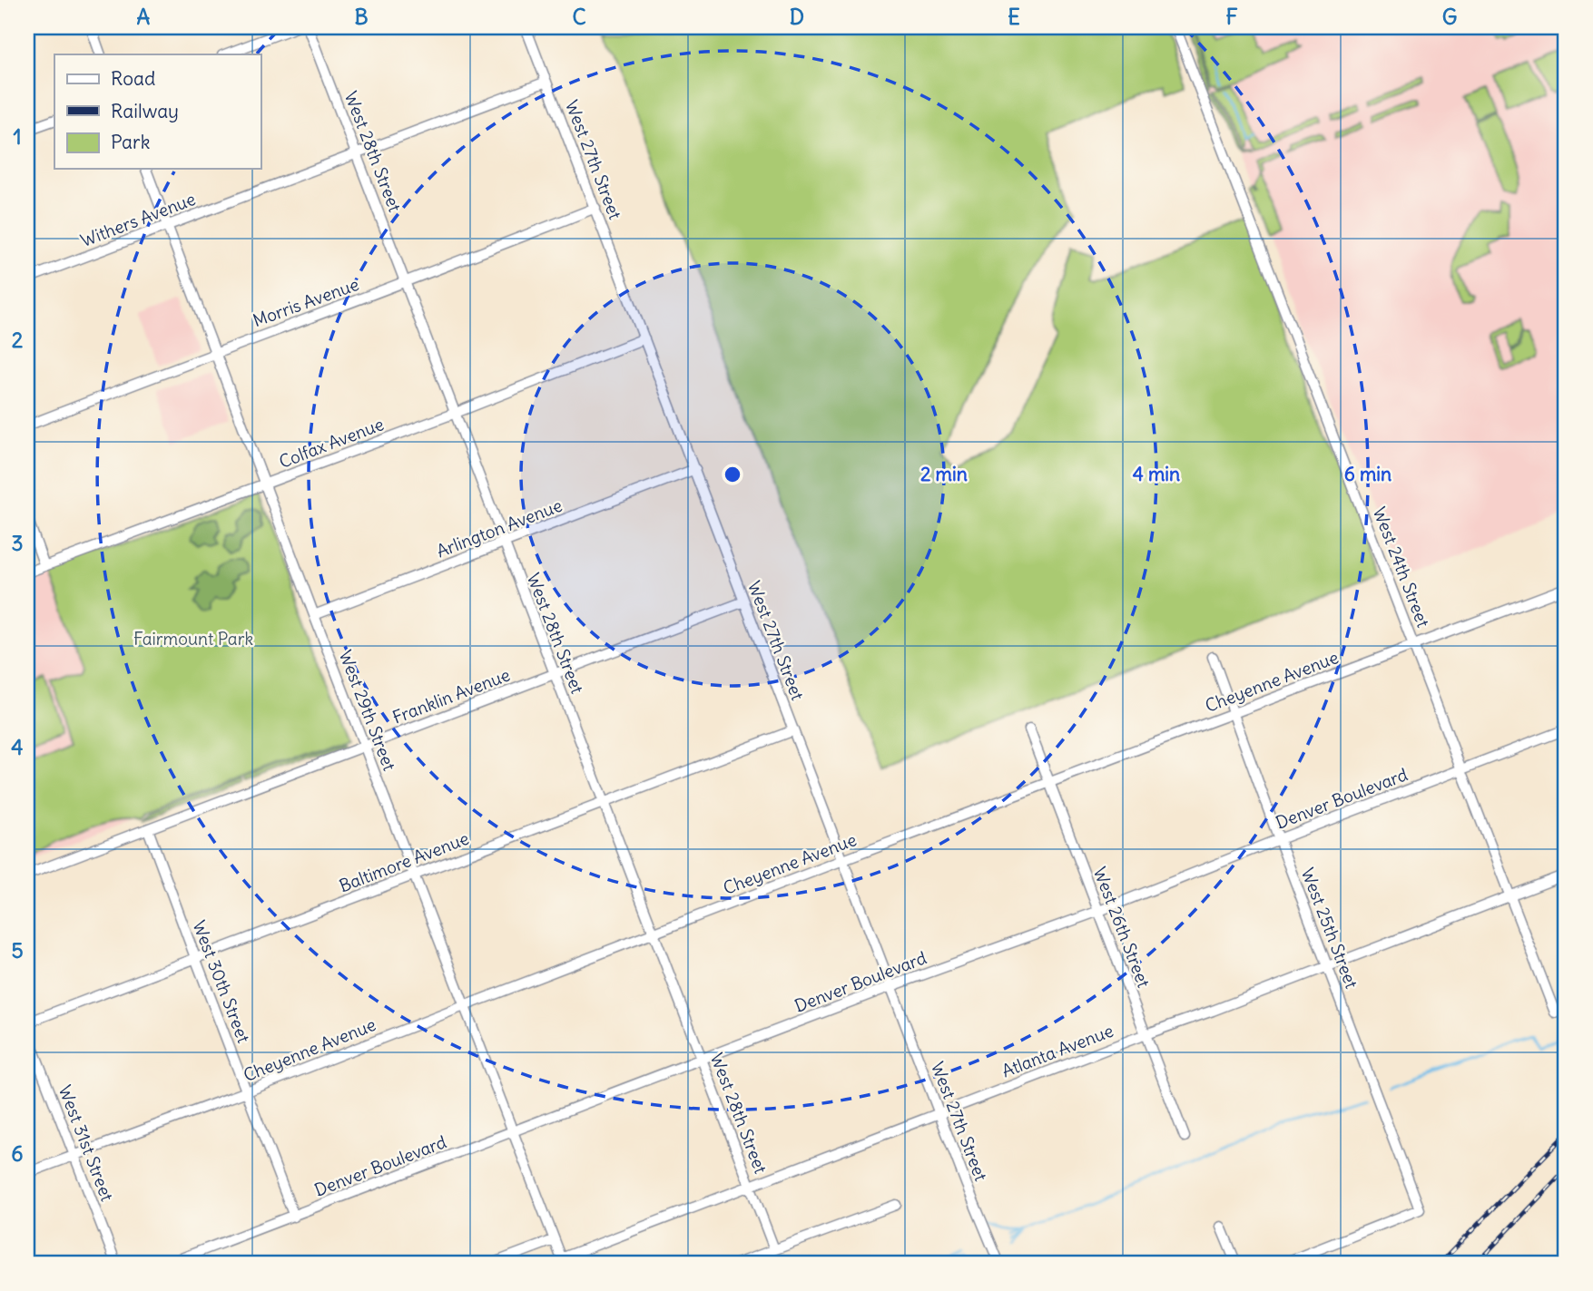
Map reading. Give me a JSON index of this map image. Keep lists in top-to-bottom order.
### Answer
{
  "streets": {
    "street": [
      "West 28th Street",
      "West 27th Street",
      "Withers Avenue",
      "Morris Avenue",
      "Colfax Avenue",
      "Arlington Avenue",
      "West 24th Street",
      "Cheyenne Avenue",
      "Franklin Avenue",
      "West 29th Street",
      "Denver Boulevard",
      "Baltimore Avenue",
      "West 26th Street",
      "West 25th Street",
      "West 30th Street",
      "Atlanta Avenue",
      "West 31st Street"
    ]
  },
  "crossings": [
    ["West 28th Street", "Withers Avenue"],
    ["West 28th Street", "Morris Avenue"],
    ["West 28th Street", "Colfax Avenue"],
    ["West 28th Street", "Arlington Avenue"],
    ["West 28th Street", "Cheyenne Avenue"],
    ["West 28th Street", "Franklin Avenue"],
    ["West 28th Street", "Denver Boulevard"],
    ["West 28th Street", "Baltimore Avenue"],
    ["West 28th Street", "Atlanta Avenue"],
    ["West 27th Street", "Withers Avenue"],
    ["West 27th Street", "Morris Avenue"],
    ["West 27th Street", "Colfax Avenue"],
    ["West 27th Street", "Arlington Avenue"],
    ["West 27th Street", "Cheyenne Avenue"],
    ["West 27th Street", "Franklin Avenue"],
    ["West 27th Street", "Denver Boulevard"],
    ["West 27th Street", "Baltimore Avenue"],
    ["West 27th Street", "Atlanta Avenue"],
    ["Withers Avenue", "West 29th Street"],
    ["Morris Avenue", "West 29th Street"],
    ["Colfax Avenue", "West 29th Street"],
    ["Arlington Avenue", "West 29th Street"],
    ["West 24th Street", "Cheyenne Avenue"],
    ["West 24th Street", "Denver Boulevard"],
    ["West 24th Street", "Atlanta Avenue"],
    ["Cheyenne Avenue", "West 29th Street"],
    ["Cheyenne Avenue", "West 26th Street"],
    ["Cheyenne Avenue", "West 25th Street"],
    ["Cheyenne Avenue", "West 30th Street"],
    ["Cheyenne Avenue", "West 31st Street"],
    ["Franklin Avenue", "West 29th Street"],
    ["Franklin Avenue", "West 30th Street"],
    ["West 29th Street", "Denver Boulevard"],
    ["West 29th Street", "Baltimore Avenue"],
    ["West 29th Street", "Atlanta Avenue"],
    ["Denver Boulevard", "West 26th Street"],
    ["Denver Boulevard", "West 25th Street"],
    ["Denver Boulevard", "West 30th Street"],
    ["Baltimore Avenue", "West 30th Street"],
    ["West 26th Street", "Atlanta Avenue"],
    ["West 25th Street", "Atlanta Avenue"]
  ],
  "parks": ["Fairmount Park"],
  "legend": ["Road", "Railway", "Park"],
  "grid": {
    "columns": [
      "A",
      "B",
      "C",
      "D",
      "E",
      "F",
      "G"
    ],
    "rows": [
      "1",
      "2",
      "3",
      "4",
      "5",
      "6"
    ]
  },
  "rings": ["2 min", "4 min", "6 min"]
}
